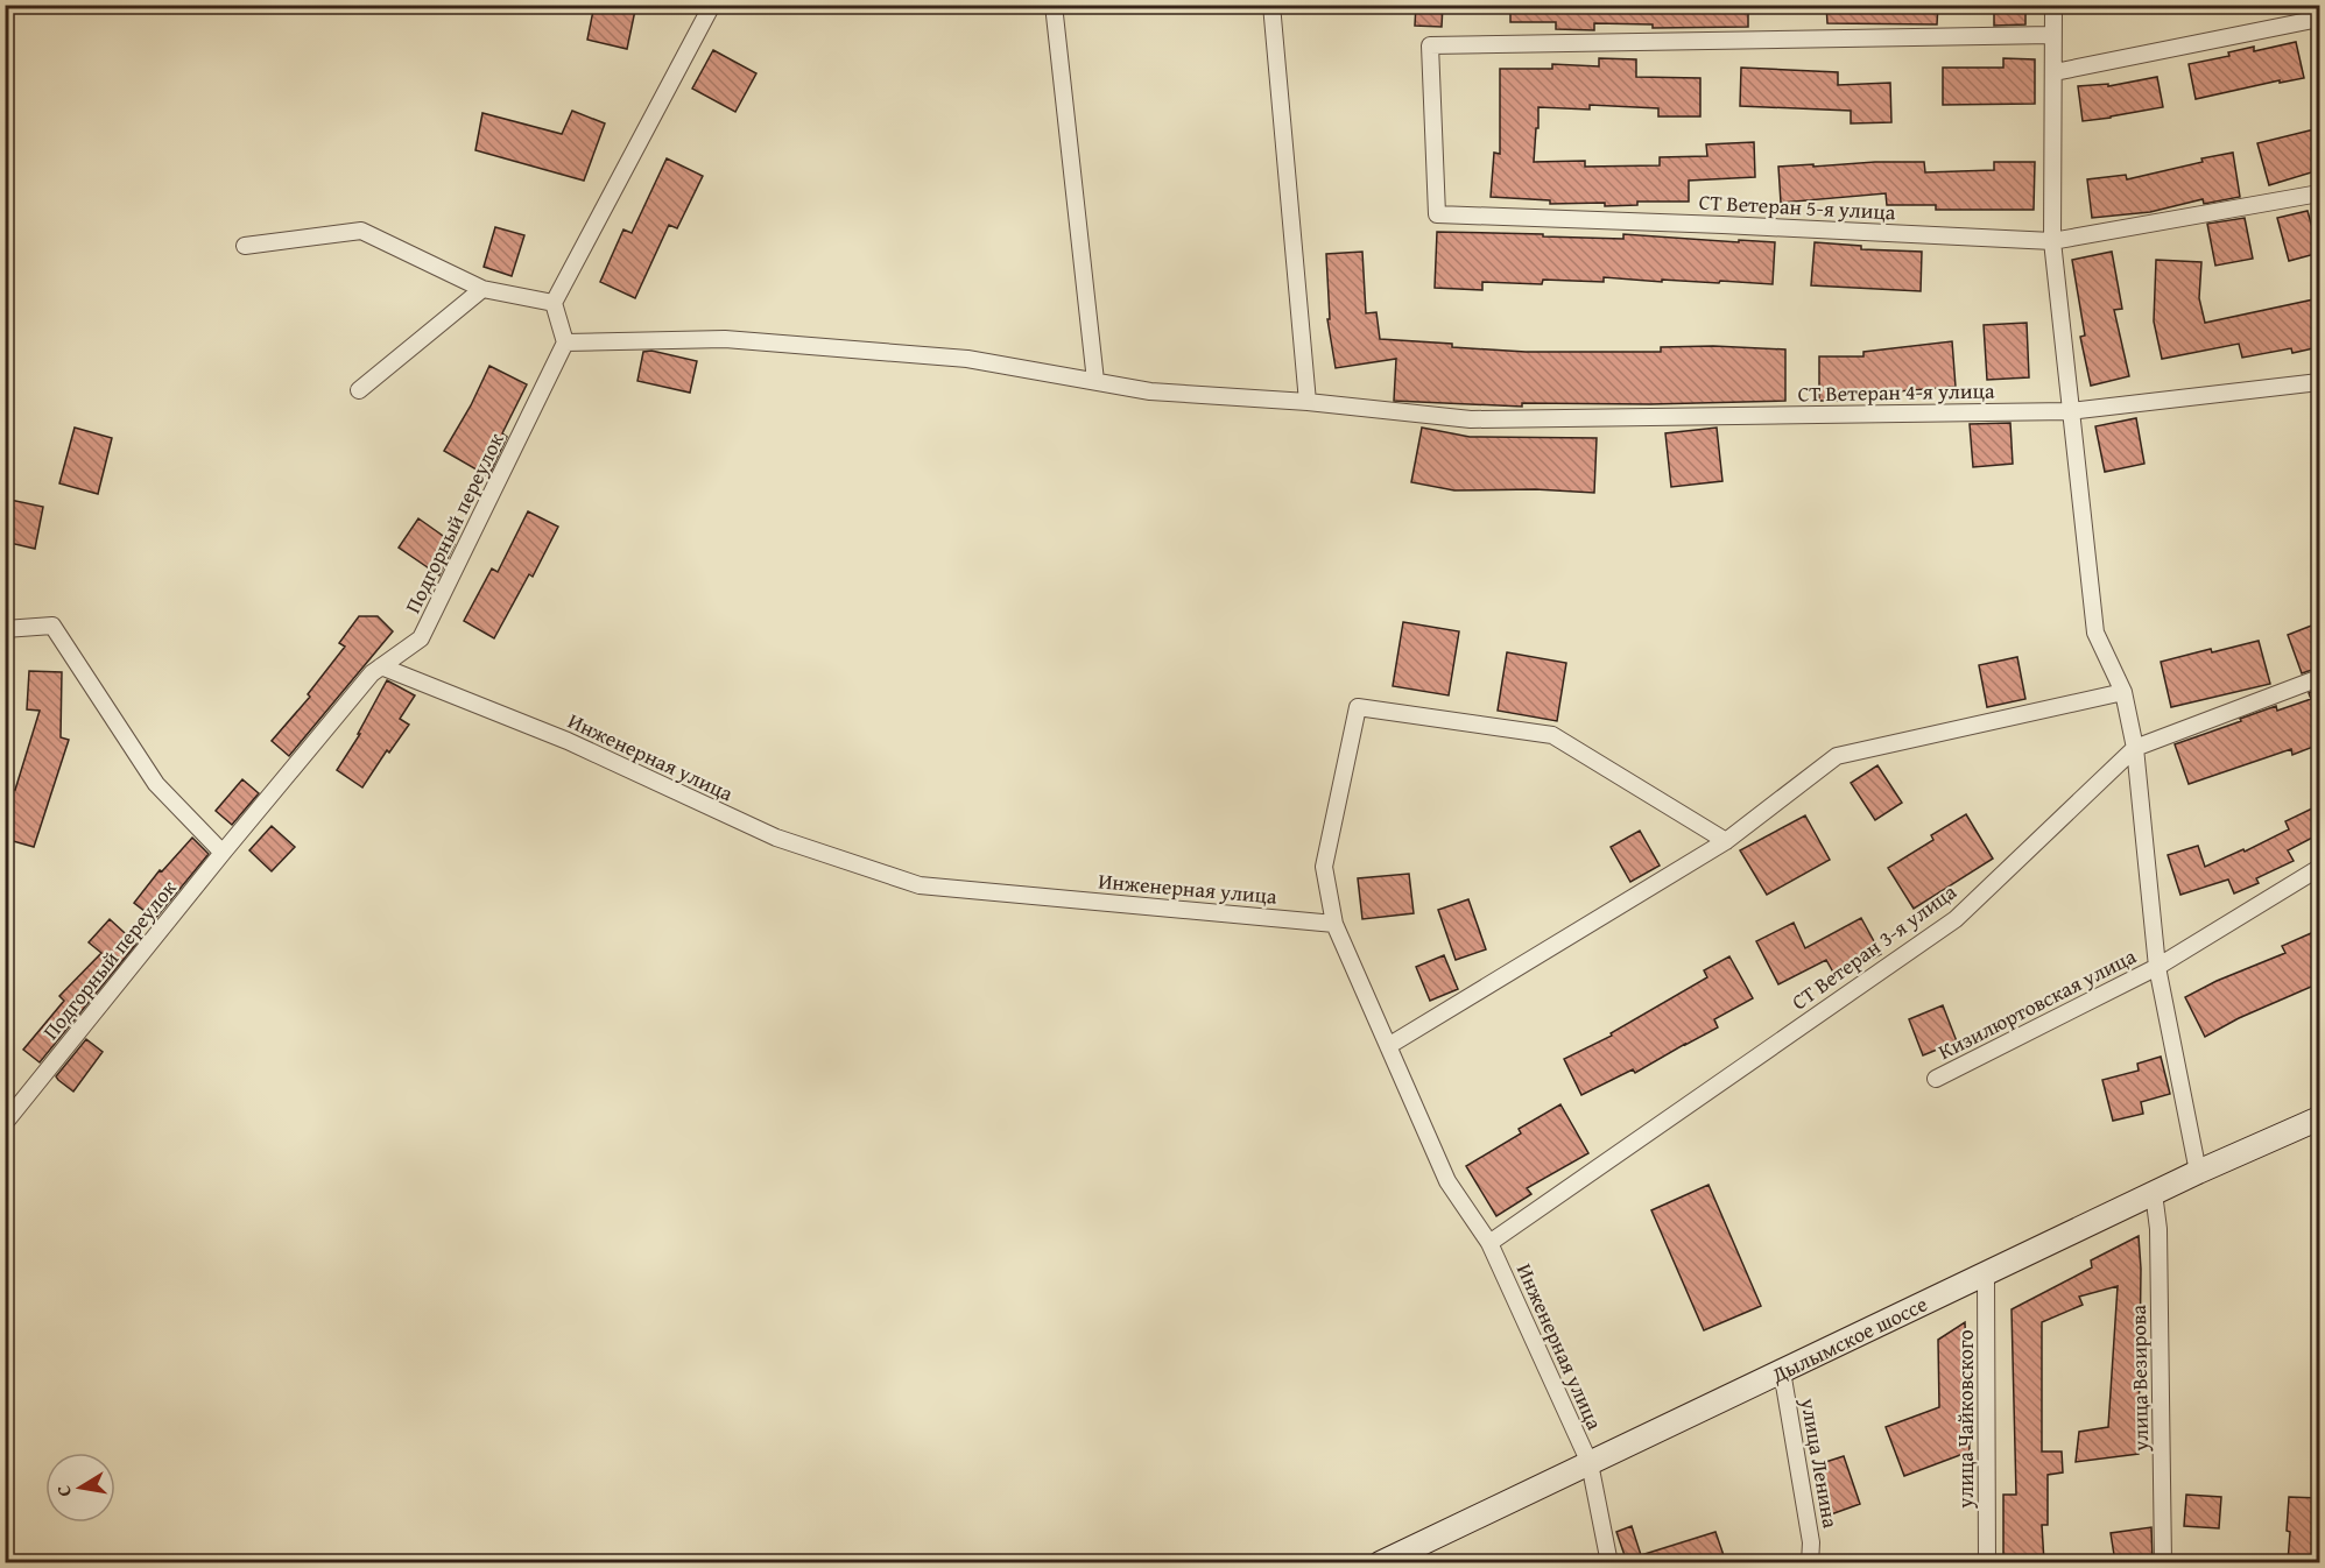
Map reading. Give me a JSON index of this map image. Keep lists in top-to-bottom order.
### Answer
{
  "streets": {
    "main road": ["Дылымское шоссе"],
    "street": [
      "СТ Ветеран 5-я улица",
      "СТ Ветеран 4-я улица",
      "Подгорный переулок",
      "Инженерная улица",
      "СТ Ветеран 3-я улица",
      "Кизилюртовская улица",
      "улица Везирова",
      "улица Чайковского",
      "улица Ленина"
    ]
  },
  "crossings": [
    ["СТ Ветеран 4-я улица", "Подгорный переулок"],
    ["Подгорный переулок", "Инженерная улица"],
    ["Инженерная улица", "СТ Ветеран 3-я улица"],
    ["Инженерная улица", "Дылымское шоссе"],
    ["Дылымское шоссе", "улица Везирова"],
    ["Дылымское шоссе", "улица Чайковского"],
    ["Дылымское шоссе", "улица Ленина"]
  ],
  "north": "left"
}
